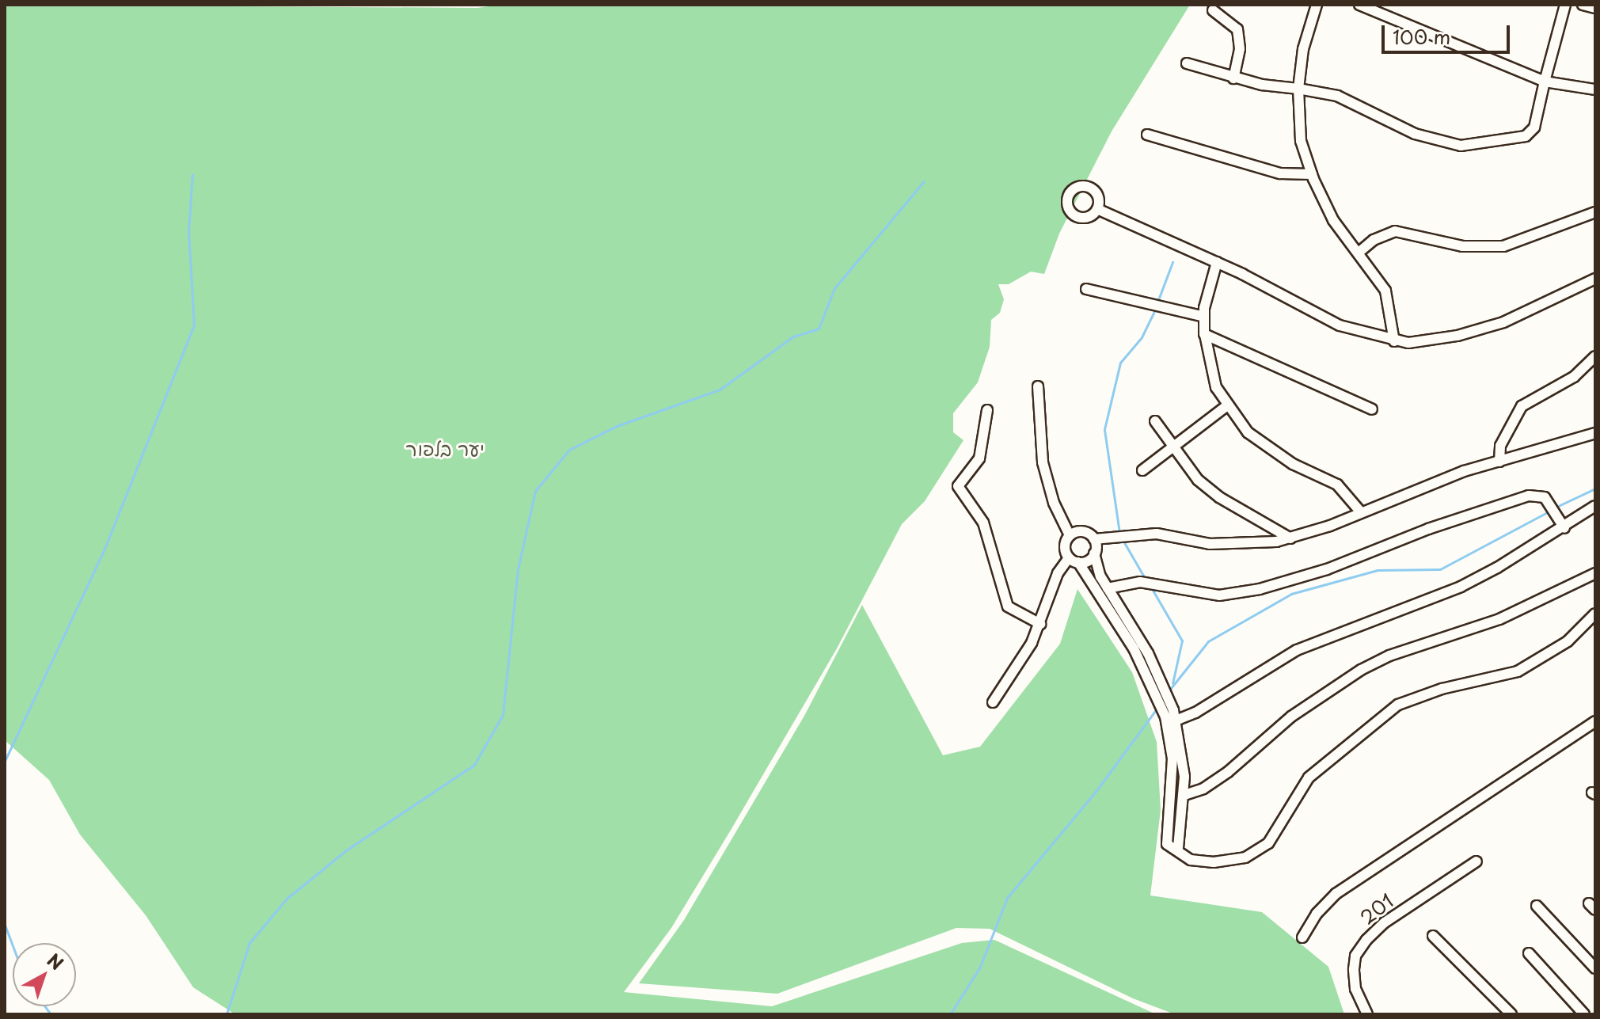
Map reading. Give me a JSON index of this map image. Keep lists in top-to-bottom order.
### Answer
{
  "streets": {
    "street": ["201"]
  },
  "parks": ["יער בלפור"],
  "scale_bar": "100 m",
  "north": "top right"
}
